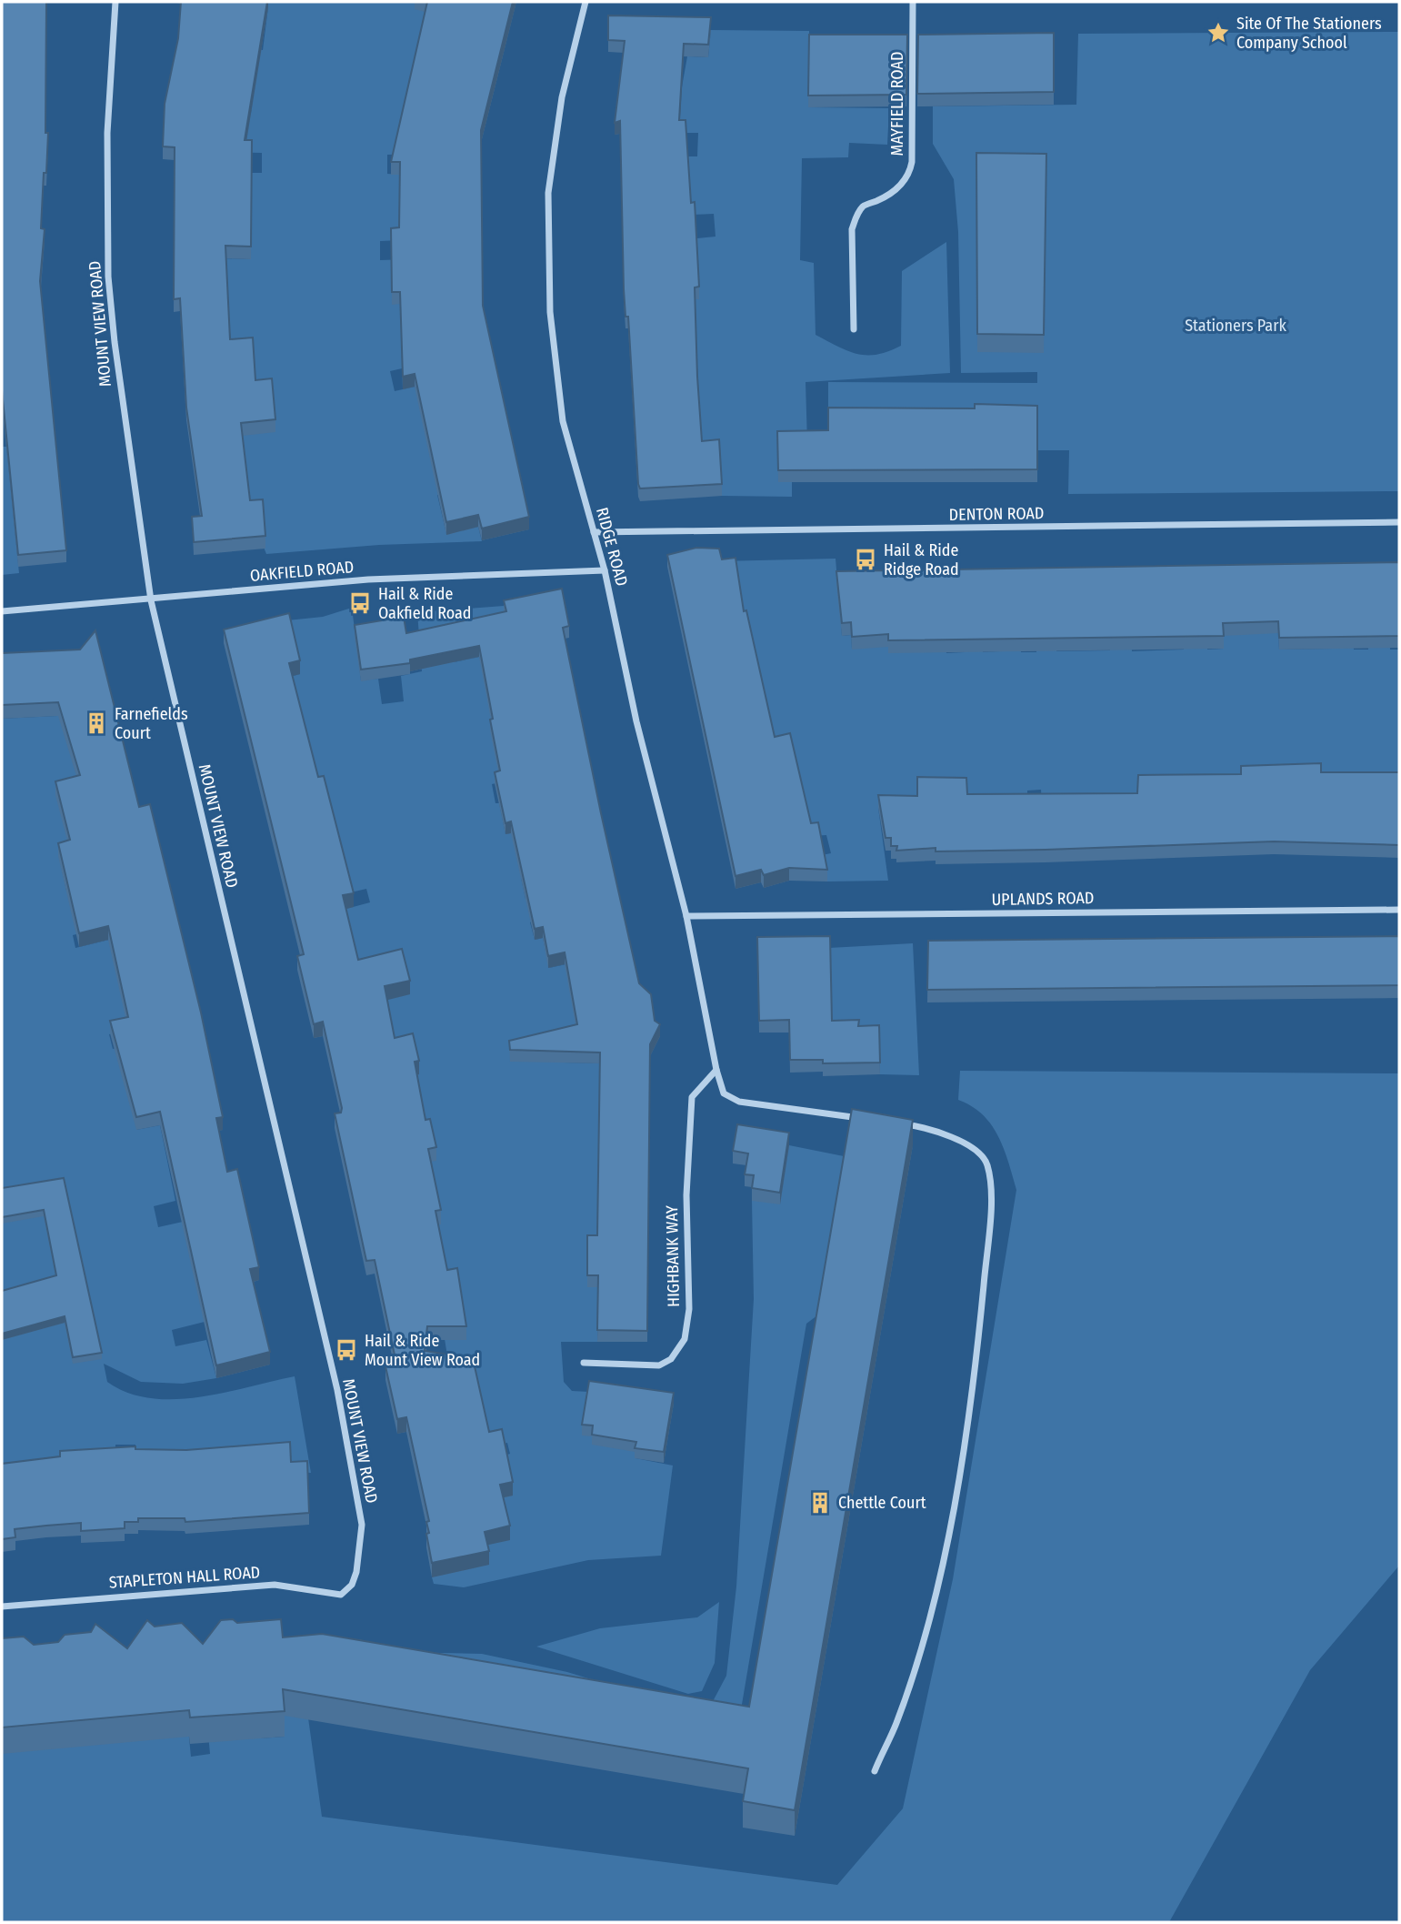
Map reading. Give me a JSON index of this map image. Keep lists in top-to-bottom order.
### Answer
{
  "streets": {
    "street": [
      "MAYFIELD ROAD",
      "MOUNT VIEW ROAD",
      "DENTON ROAD",
      "RIDGE ROAD",
      "OAKFIELD ROAD",
      "UPLANDS ROAD",
      "HIGHBANK WAY",
      "STAPLETON HALL ROAD"
    ]
  },
  "crossings": [
    ["MOUNT VIEW ROAD", "OAKFIELD ROAD"],
    ["MOUNT VIEW ROAD", "STAPLETON HALL ROAD"],
    ["DENTON ROAD", "RIDGE ROAD"],
    ["RIDGE ROAD", "OAKFIELD ROAD"],
    ["RIDGE ROAD", "UPLANDS ROAD"],
    ["RIDGE ROAD", "HIGHBANK WAY"]
  ],
  "parks": ["Stationers Park"],
  "places": {
    "place": ["Site Of The Stationers Company School"],
    "bus stop": ["Hail & Ride Ridge Road", "Hail & Ride Oakfield Road", "Hail & Ride Mount View Road"],
    "building": ["Farnefields Court", "Chettle Court"]
  }
}
